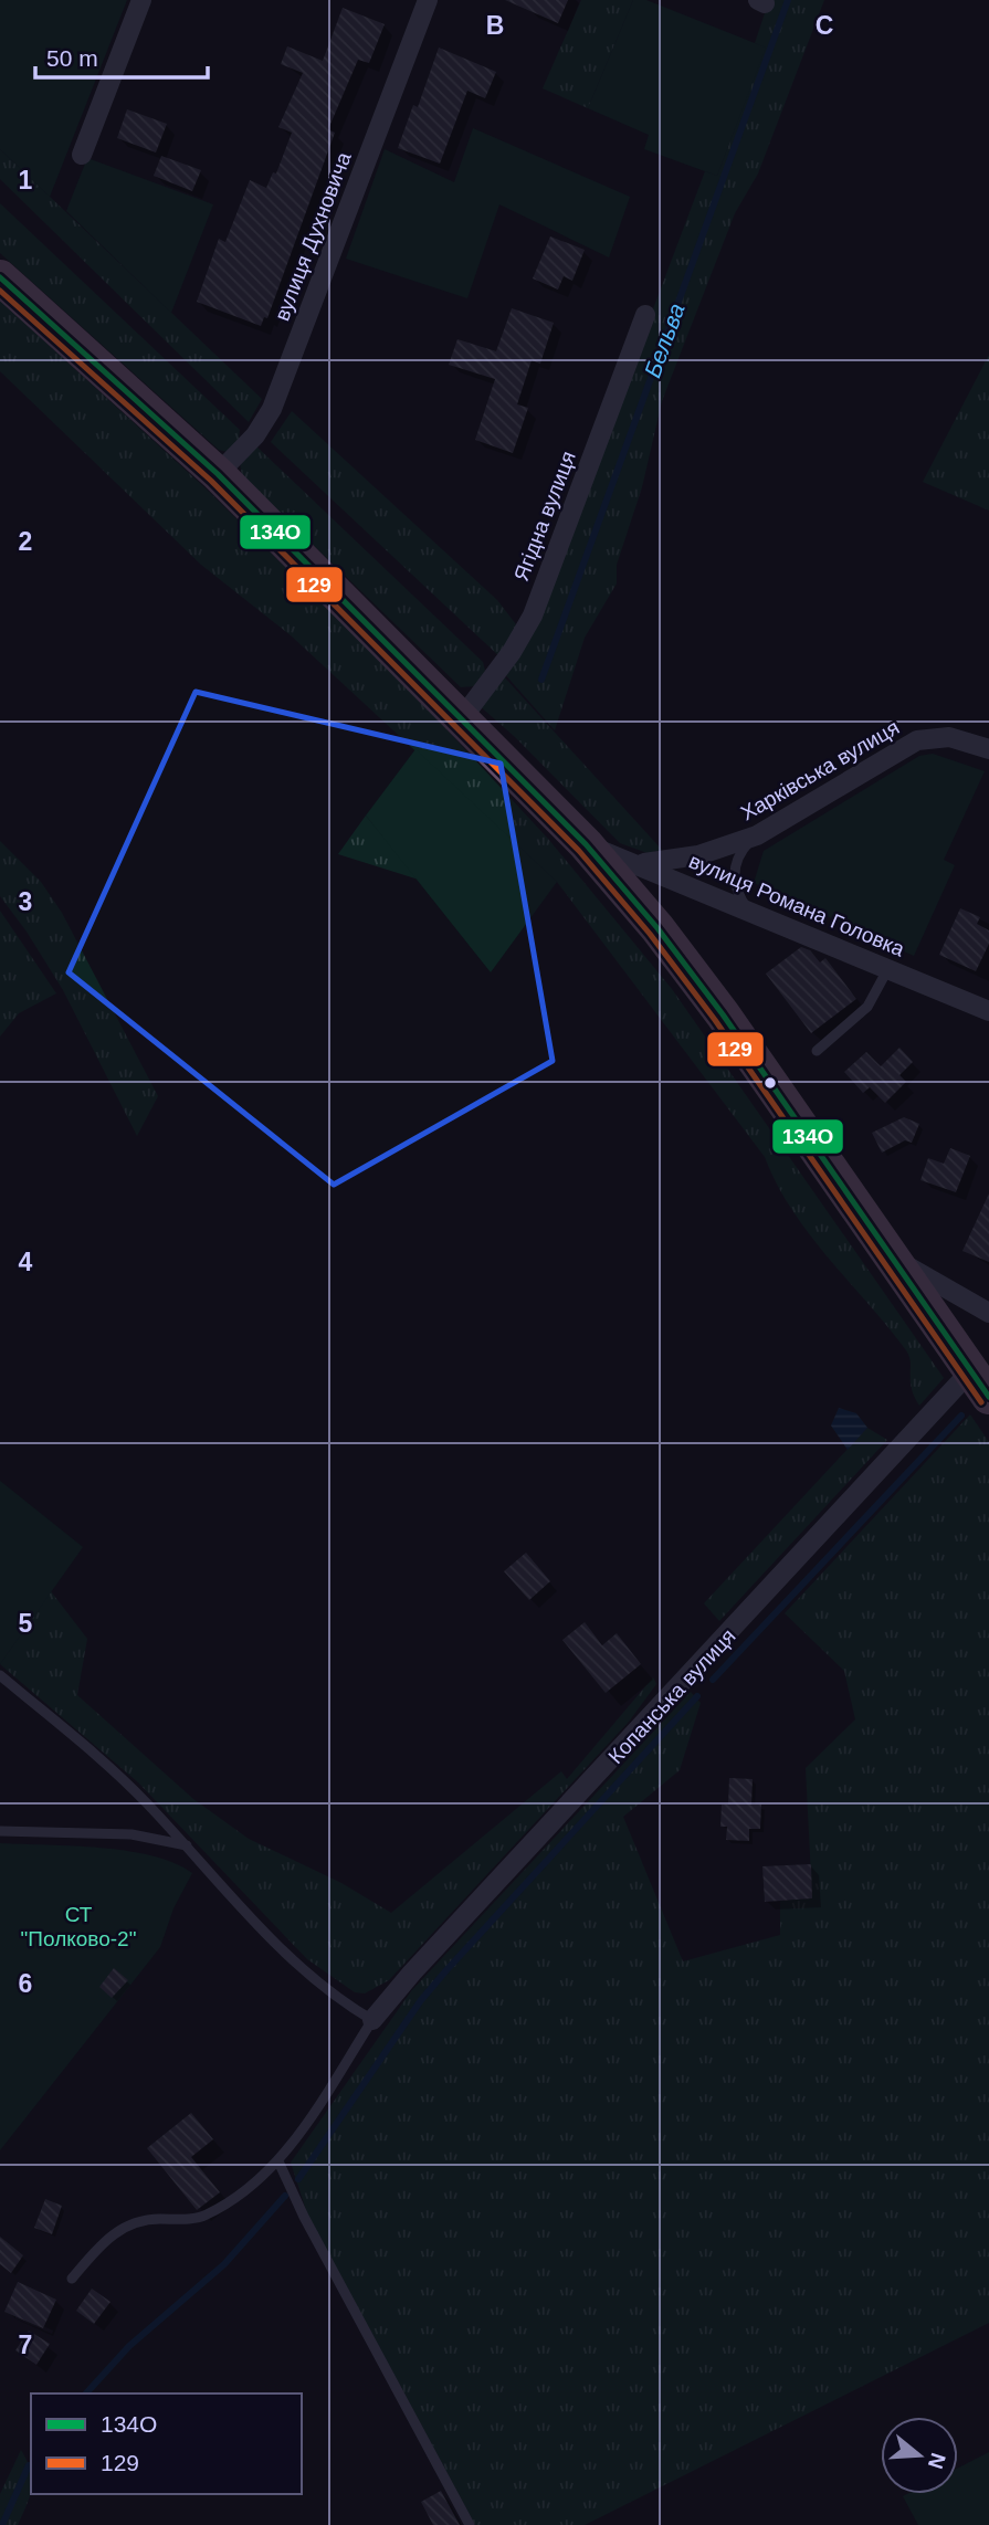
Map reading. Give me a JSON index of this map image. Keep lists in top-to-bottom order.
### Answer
{
  "streets": {
    "highway": ["Копанська вулиця"],
    "street": [
      "вулиця Духновича",
      "Ягідна вулиця",
      "Харківська вулиця",
      "вулиця Романа Головка"
    ]
  },
  "crossings": [
    ["вулиця Духновича", "Копанська вулиця"],
    ["Ягідна вулиця", "Копанська вулиця"],
    ["Харківська вулиця", "вулиця Романа Головка"],
    ["вулиця Романа Головка", "Копанська вулиця"]
  ],
  "water": ["Бельва"],
  "parks": ["СТ \"Полково-2\""],
  "lines": ["transit line 134О", "transit line 129"],
  "legend": ["134О", "129"],
  "scale_bar": "50 m",
  "north": "right",
  "grid": {
    "columns": ["B", "C"],
    "rows": [
      "1",
      "2",
      "3",
      "4",
      "5",
      "6",
      "7"
    ]
  }
}
